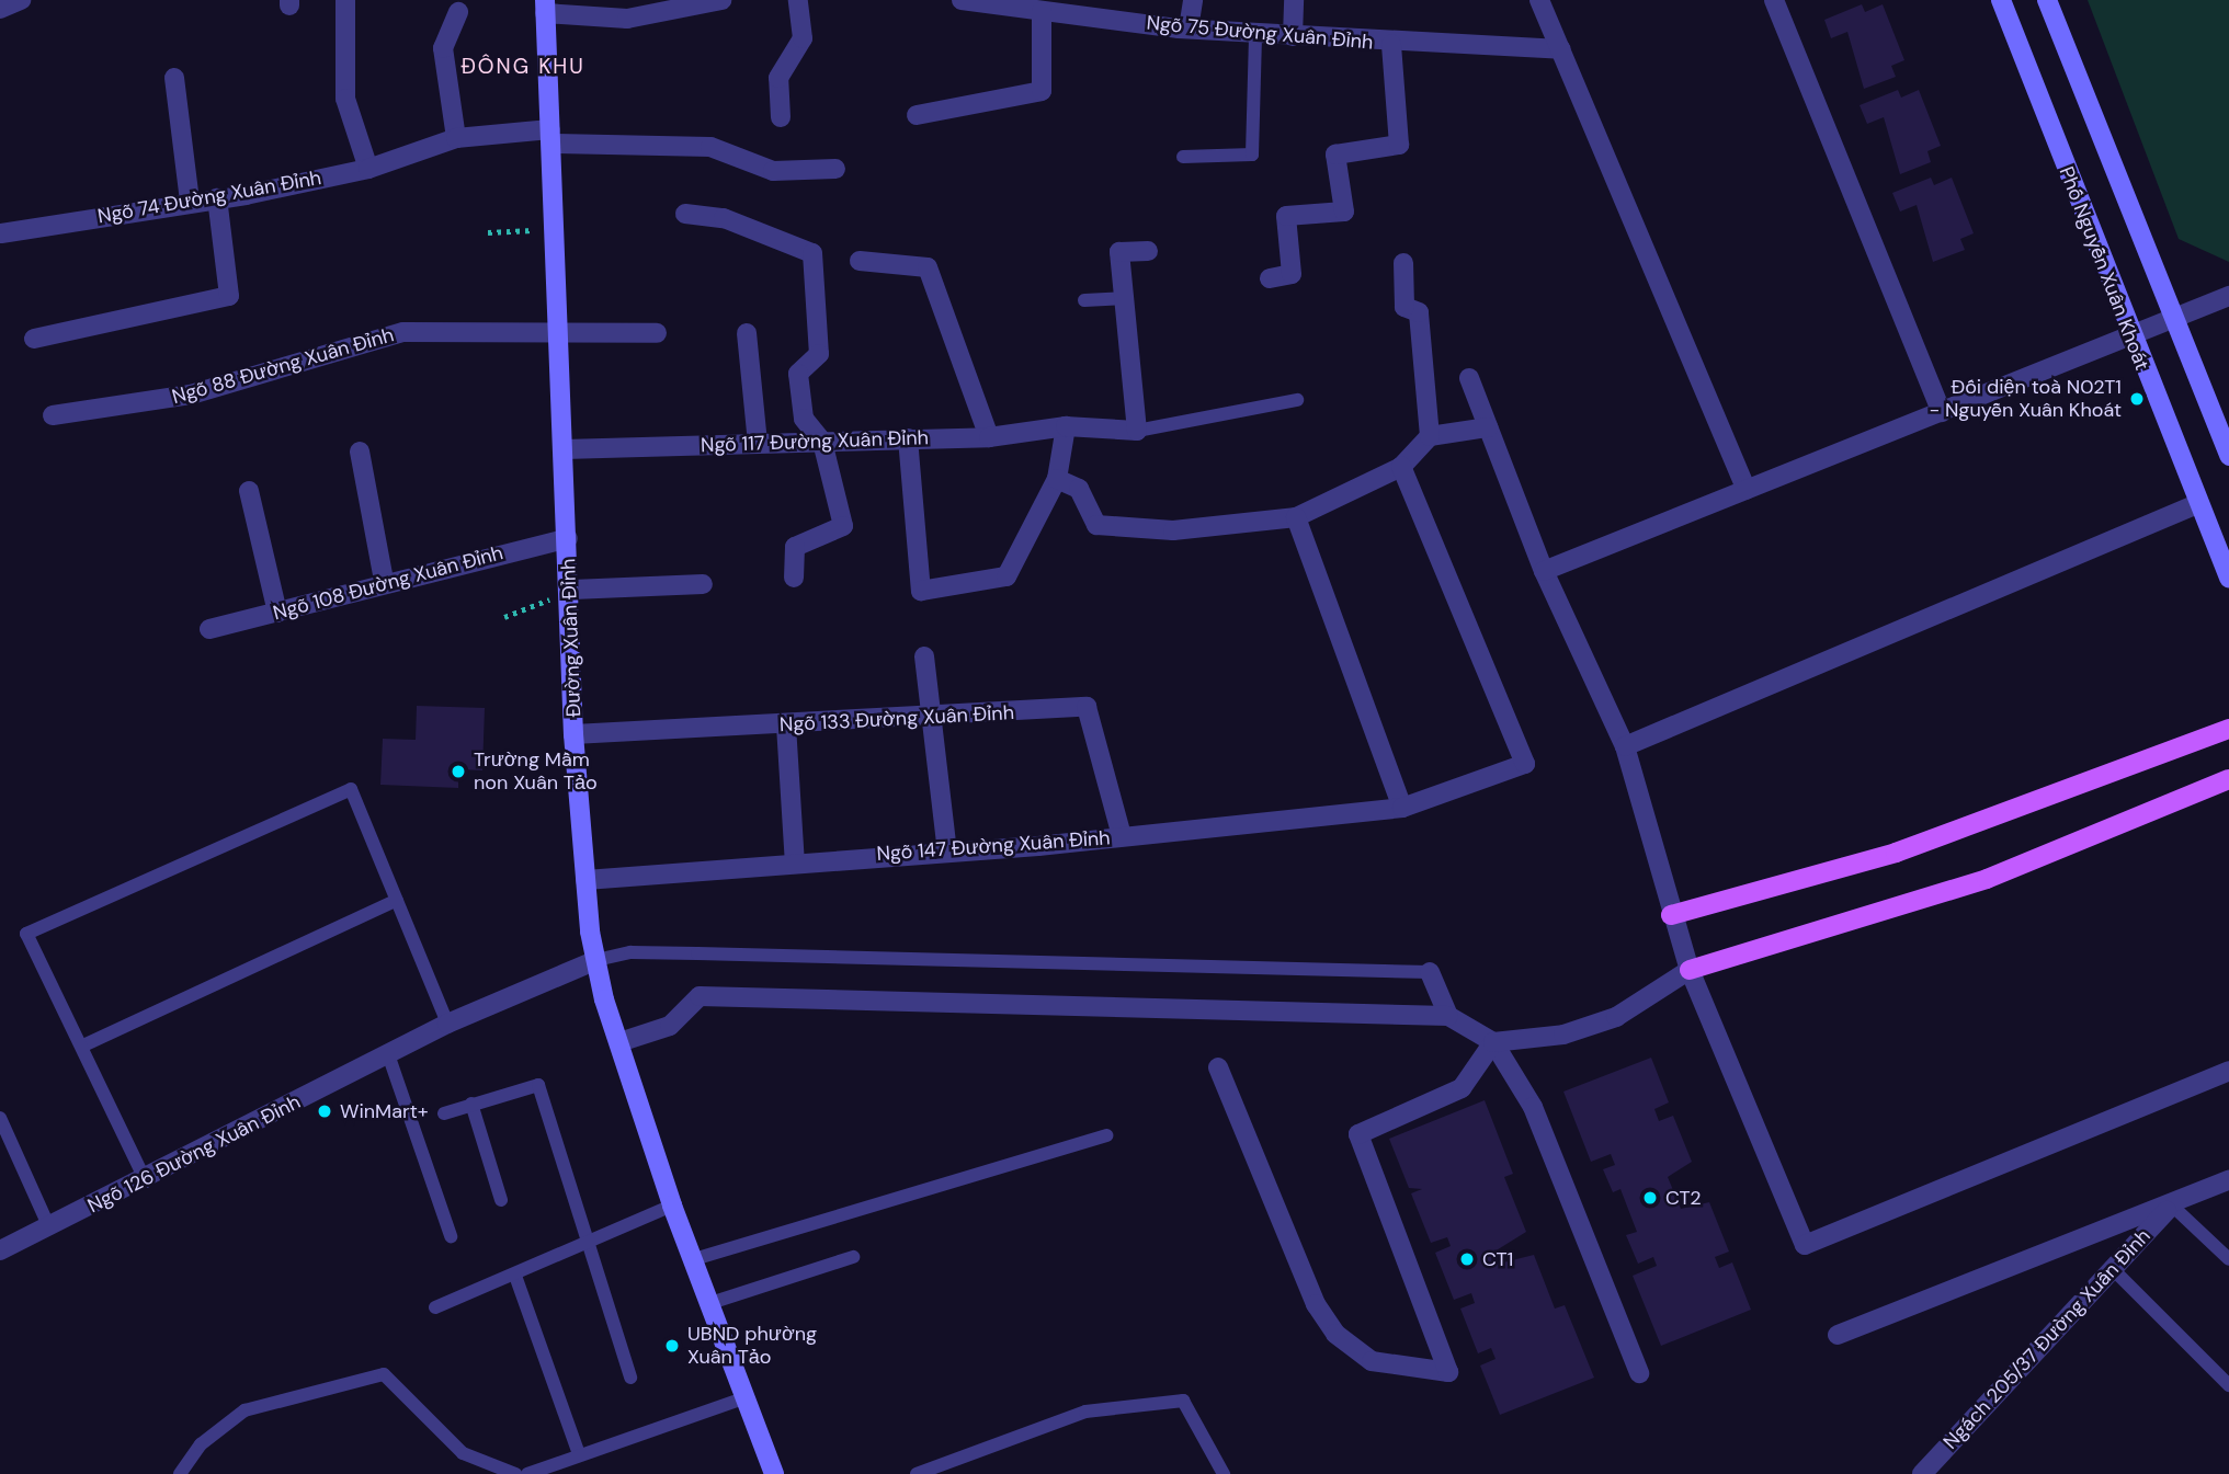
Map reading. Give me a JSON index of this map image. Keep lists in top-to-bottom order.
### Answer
{
  "streets": {
    "street": [
      "Ngõ 75 Đường Xuân Đỉnh",
      "Ngõ 74 Đường Xuân Đỉnh",
      "Phố Nguyễn Xuân Khoát",
      "Ngõ 88 Đường Xuân Đỉnh",
      "Ngõ 117 Đường Xuân Đỉnh",
      "Ngõ 108 Đường Xuân Đỉnh",
      "Đường Xuân Đỉnh",
      "Ngõ 133 Đường Xuân Đỉnh",
      "Ngõ 147 Đường Xuân Đỉnh",
      "Ngõ 126 Đường Xuân Đỉnh",
      "Ngách 205/37 Đường Xuân Đỉnh"
    ]
  },
  "crossings": [
    ["Ngõ 74 Đường Xuân Đỉnh", "Đường Xuân Đỉnh"],
    ["Ngõ 88 Đường Xuân Đỉnh", "Đường Xuân Đỉnh"],
    ["Ngõ 117 Đường Xuân Đỉnh", "Đường Xuân Đỉnh"],
    ["Ngõ 108 Đường Xuân Đỉnh", "Đường Xuân Đỉnh"],
    ["Đường Xuân Đỉnh", "Ngõ 133 Đường Xuân Đỉnh"],
    ["Đường Xuân Đỉnh", "Ngõ 147 Đường Xuân Đỉnh"],
    ["Đường Xuân Đỉnh", "Ngõ 126 Đường Xuân Đỉnh"],
    ["Ngõ 133 Đường Xuân Đỉnh", "Ngõ 147 Đường Xuân Đỉnh"]
  ],
  "districts": ["ĐÔNG KHU"],
  "places": [
    "Đối diện toà N02T1 - Nguyễn Xuân Khoát",
    "Trường Mầm non Xuân Tảo",
    "WinMart+",
    "CT2",
    "CT1",
    "UBND phường Xuân Tảo"
  ]
}
